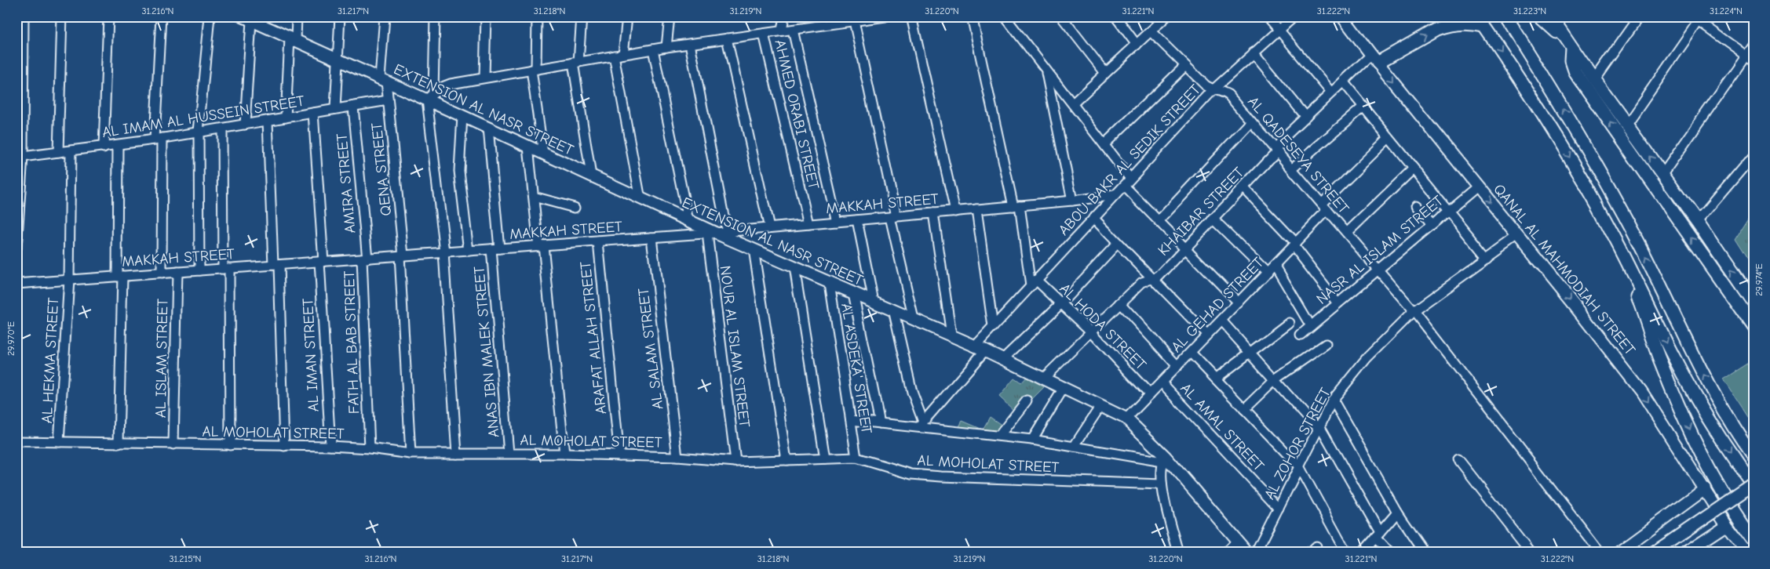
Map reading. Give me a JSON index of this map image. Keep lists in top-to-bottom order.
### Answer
{
  "streets": {
    "street": [
      "EXTENSION AL NASR STREET",
      "AHMED ORABI STREET",
      "AL IMAM AL HUSSEIN STREET",
      "AL QADESEYA STREET",
      "ABOU BAKR AL SEDIK STREET",
      "QENA STREET",
      "AMIRA STREET",
      "MAKKAH STREET",
      "KHAIBAR STREET",
      "NASR AL ISLAM STREET",
      "QANAL AL MAHMODIAH STREET",
      "AL GEHAD STREET",
      "AL HODA STREET",
      "ARAFAT ALLAH STREET",
      "FATH AL BAB STREET",
      "NOUR AL ISLAM STREET",
      "AL SALAM STREET",
      "ANAS IBN MALEK STREET",
      "AL IMAN STREET",
      "AL ISLAM STREET",
      "AL HEKMA STREET",
      "AL ASDEKA' STREET",
      "AL AMAL STREET",
      "AL MOHOLAT STREET",
      "AL ZOHOR STREET"
    ]
  },
  "crossings": [
    ["EXTENSION AL NASR STREET", "ABOU BAKR AL SEDIK STREET"],
    ["EXTENSION AL NASR STREET", "QENA STREET"],
    ["EXTENSION AL NASR STREET", "MAKKAH STREET"],
    ["EXTENSION AL NASR STREET", "KHAIBAR STREET"],
    ["EXTENSION AL NASR STREET", "AL GEHAD STREET"],
    ["EXTENSION AL NASR STREET", "NOUR AL ISLAM STREET"],
    ["EXTENSION AL NASR STREET", "ANAS IBN MALEK STREET"],
    ["EXTENSION AL NASR STREET", "AL ASDEKA' STREET"],
    ["AHMED ORABI STREET", "MAKKAH STREET"],
    ["AL IMAM AL HUSSEIN STREET", "QENA STREET"],
    ["AL IMAM AL HUSSEIN STREET", "AMIRA STREET"],
    ["AL IMAM AL HUSSEIN STREET", "AL IMAN STREET"],
    ["AL IMAM AL HUSSEIN STREET", "AL HEKMA STREET"],
    ["AL QADESEYA STREET", "ABOU BAKR AL SEDIK STREET"],
    ["AL QADESEYA STREET", "KHAIBAR STREET"],
    ["AL QADESEYA STREET", "NASR AL ISLAM STREET"],
    ["AL QADESEYA STREET", "AL GEHAD STREET"],
    ["AL QADESEYA STREET", "AL ZOHOR STREET"],
    ["ABOU BAKR AL SEDIK STREET", "MAKKAH STREET"],
    ["ABOU BAKR AL SEDIK STREET", "AL HODA STREET"],
    ["QENA STREET", "MAKKAH STREET"],
    ["QENA STREET", "AL MOHOLAT STREET"],
    ["AMIRA STREET", "MAKKAH STREET"],
    ["AMIRA STREET", "FATH AL BAB STREET"],
    ["MAKKAH STREET", "ARAFAT ALLAH STREET"],
    ["MAKKAH STREET", "FATH AL BAB STREET"],
    ["MAKKAH STREET", "NOUR AL ISLAM STREET"],
    ["MAKKAH STREET", "AL SALAM STREET"],
    ["MAKKAH STREET", "ANAS IBN MALEK STREET"],
    ["MAKKAH STREET", "AL IMAN STREET"],
    ["MAKKAH STREET", "AL ISLAM STREET"],
    ["MAKKAH STREET", "AL HEKMA STREET"],
    ["KHAIBAR STREET", "QANAL AL MAHMODIAH STREET"],
    ["KHAIBAR STREET", "AL HODA STREET"],
    ["NASR AL ISLAM STREET", "QANAL AL MAHMODIAH STREET"],
    ["QANAL AL MAHMODIAH STREET", "AL ZOHOR STREET"],
    ["AL GEHAD STREET", "AL HODA STREET"],
    ["AL GEHAD STREET", "AL AMAL STREET"],
    ["ARAFAT ALLAH STREET", "AL MOHOLAT STREET"],
    ["FATH AL BAB STREET", "AL MOHOLAT STREET"],
    ["NOUR AL ISLAM STREET", "AL MOHOLAT STREET"],
    ["AL SALAM STREET", "AL MOHOLAT STREET"],
    ["ANAS IBN MALEK STREET", "AL MOHOLAT STREET"],
    ["AL IMAN STREET", "AL MOHOLAT STREET"],
    ["AL ISLAM STREET", "AL MOHOLAT STREET"],
    ["AL HEKMA STREET", "AL MOHOLAT STREET"],
    ["AL ASDEKA' STREET", "AL MOHOLAT STREET"],
    ["AL AMAL STREET", "AL ZOHOR STREET"]
  ],
  "coordinates": [
    "31.216°N",
    "31.217°N",
    "31.218°N",
    "31.219°N",
    "31.220°N",
    "31.221°N",
    "31.222°N",
    "31.223°N",
    "31.224°N",
    "29.974°E",
    "29.970°E",
    "31.215°N"
  ]
}
